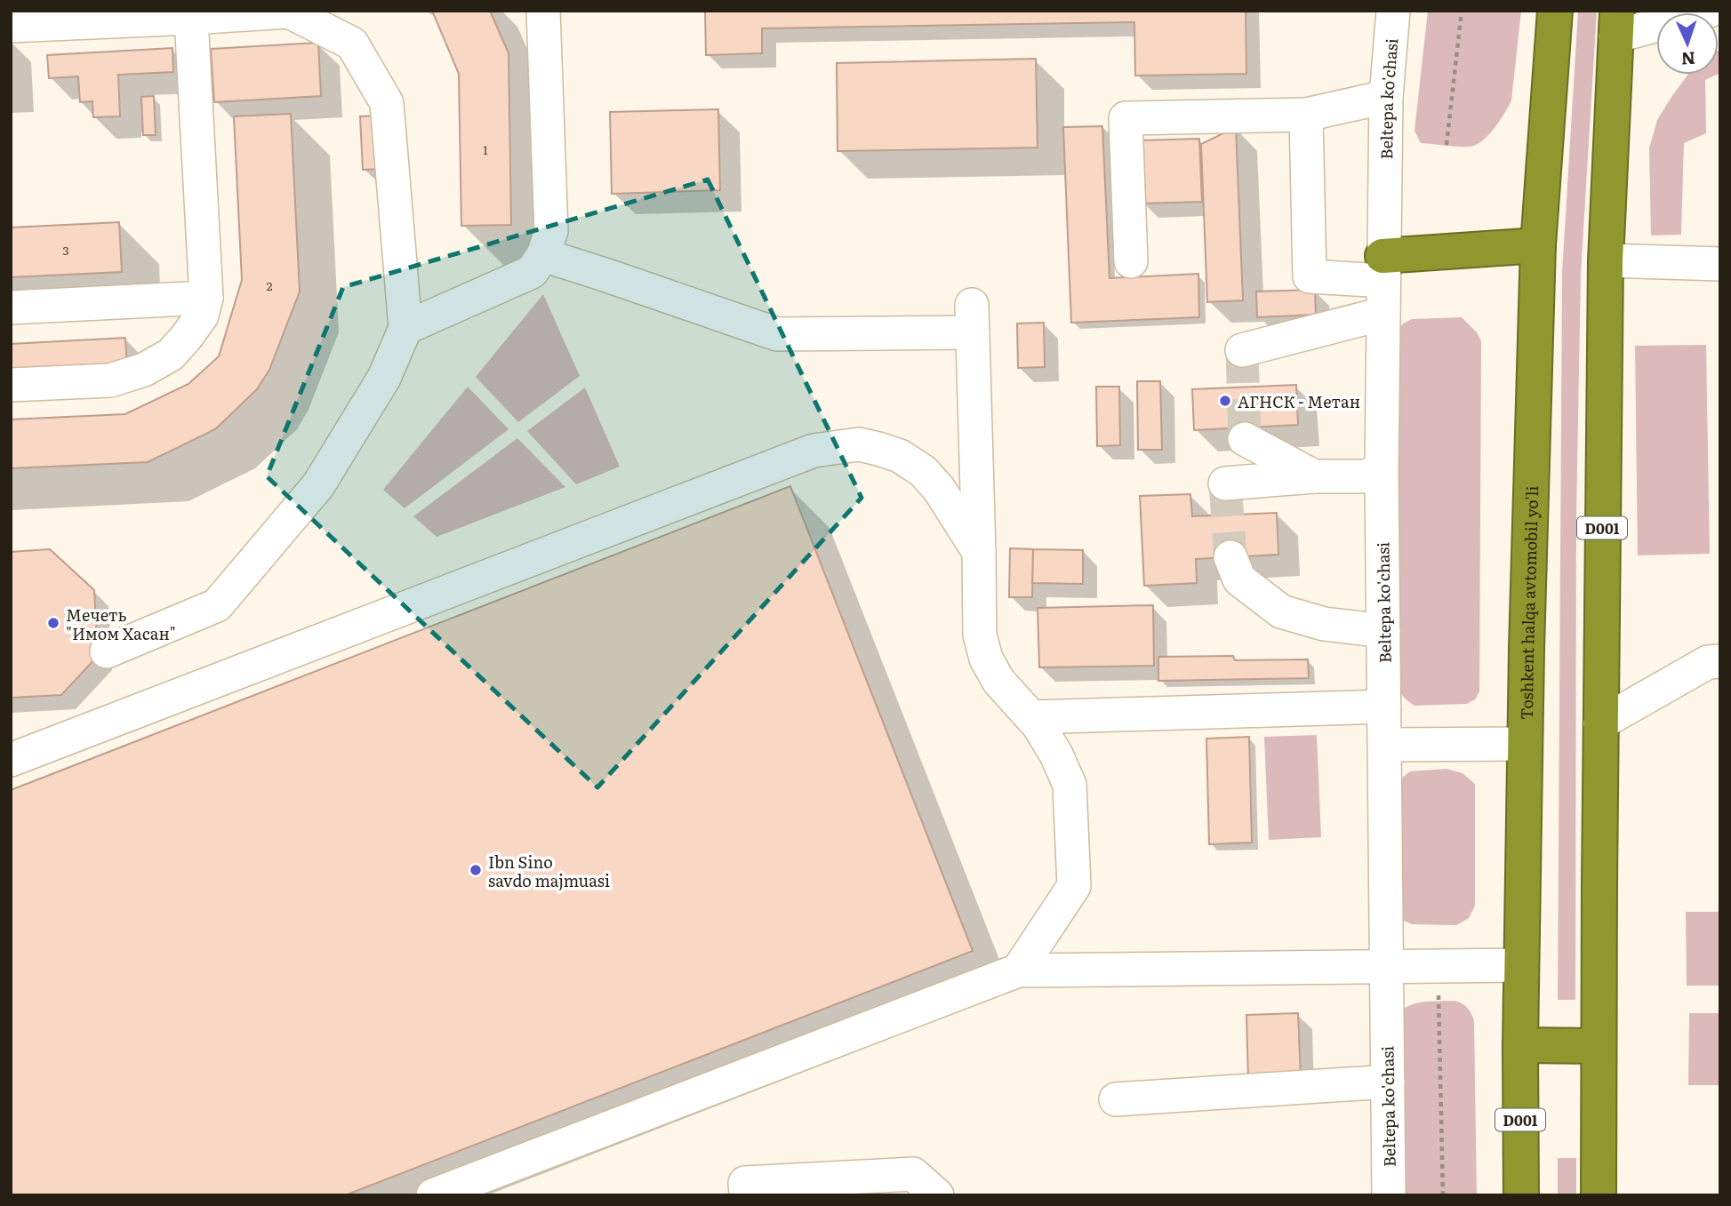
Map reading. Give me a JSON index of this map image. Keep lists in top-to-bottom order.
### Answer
{
  "streets": {
    "highway": ["D001", "Toshkent halqa avtomobil yo'li"],
    "street": ["Beltepa ko'chasi"]
  },
  "places": ["АГНСК - Метан", "Мечеть \"Имом Хасан\"", "Ibn Sino savdo majmuasi"],
  "house_numbers": ["1", "3", "2"],
  "north": "bottom"
}
